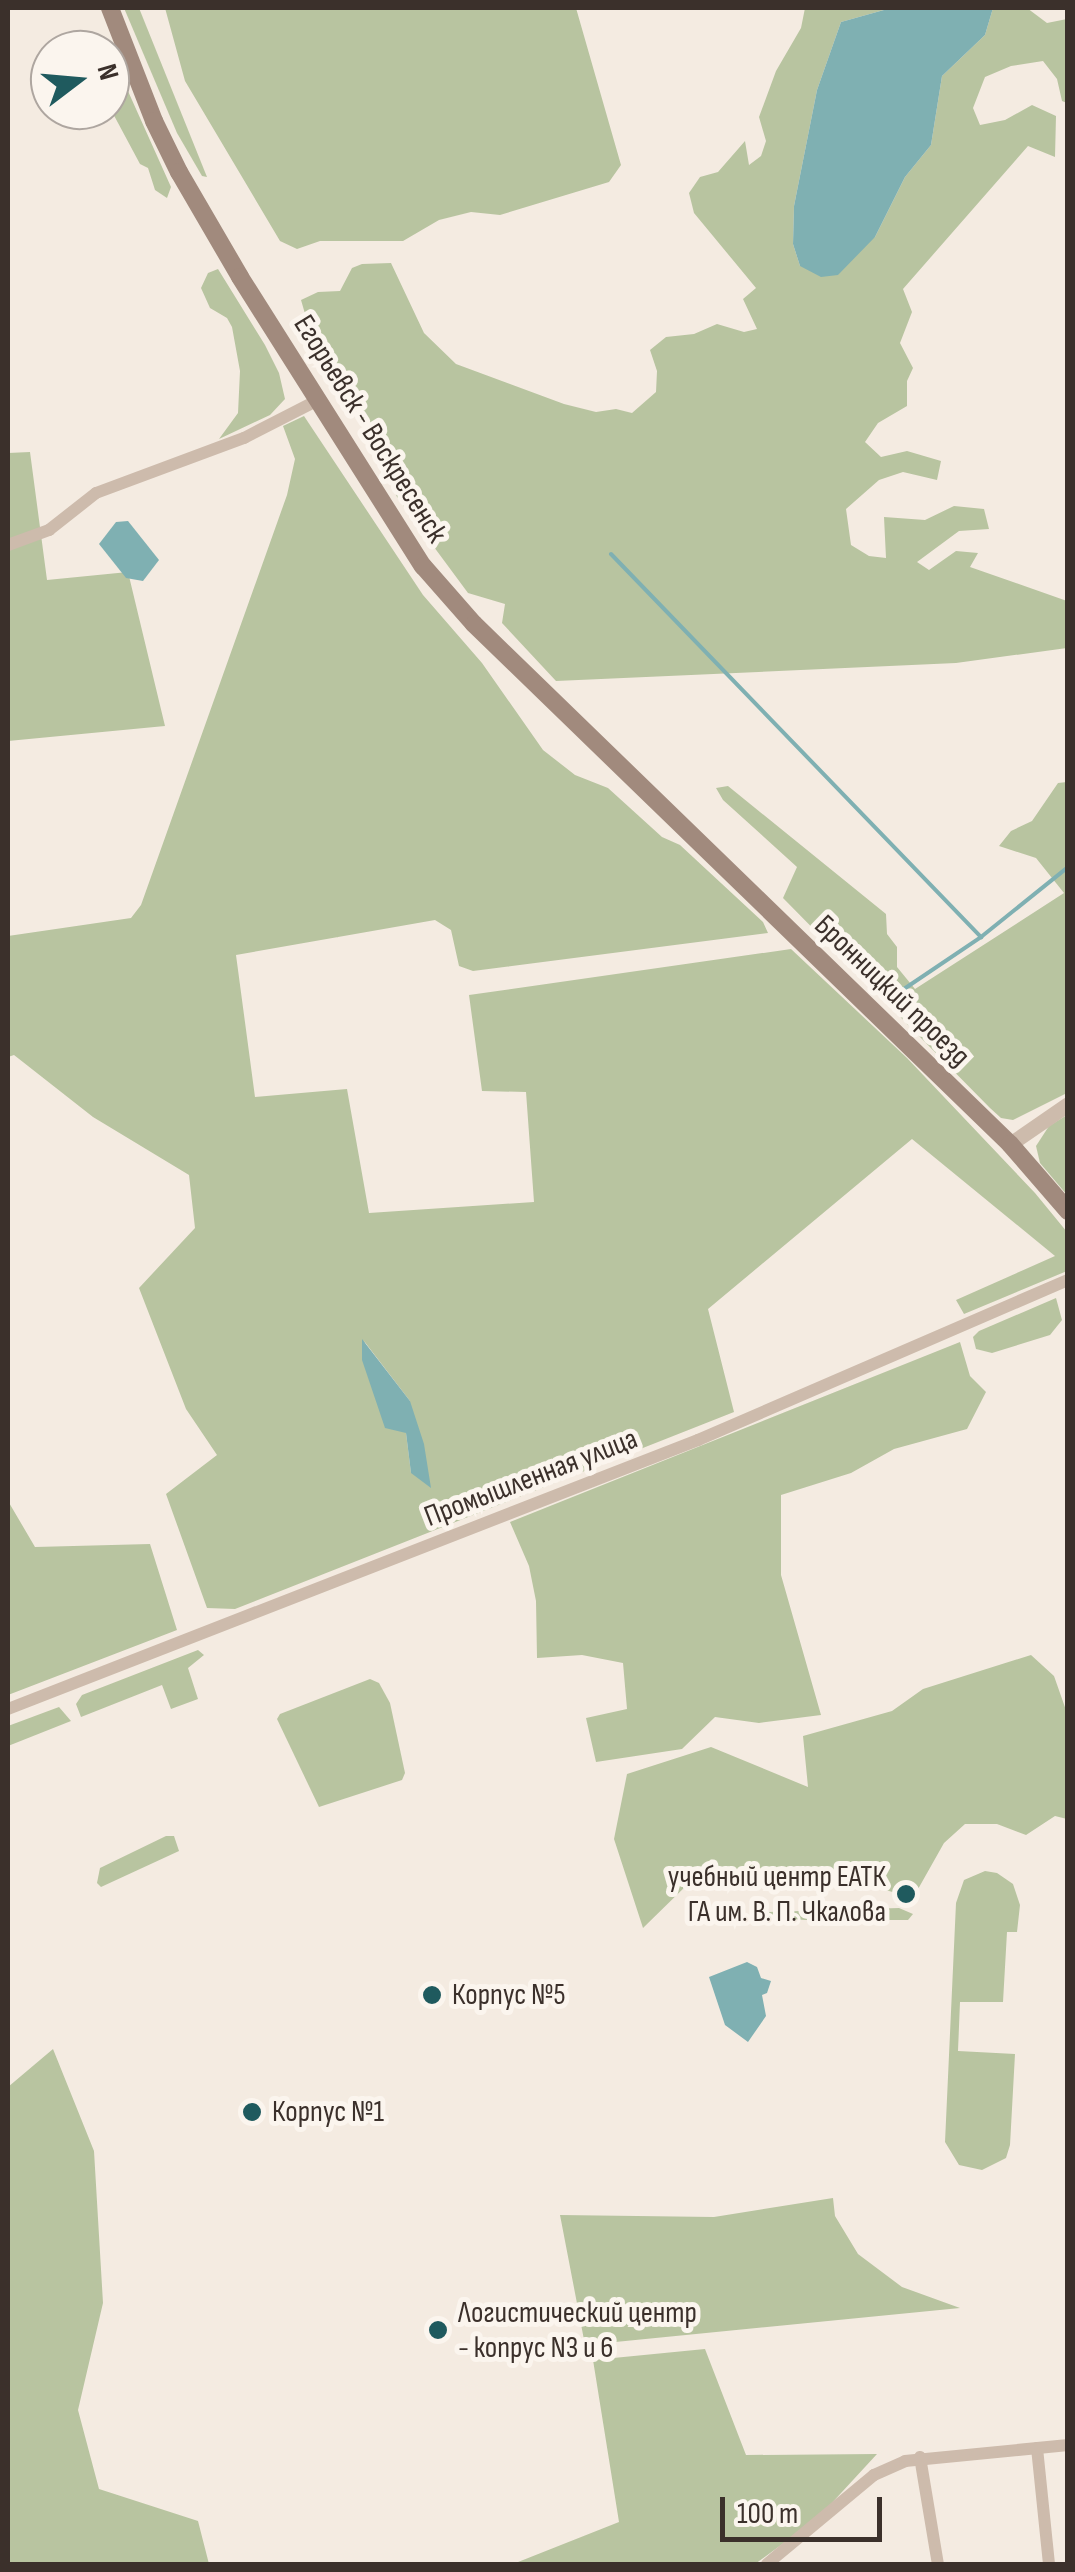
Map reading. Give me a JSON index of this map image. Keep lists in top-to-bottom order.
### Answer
{
  "streets": {
    "main road": ["Егорьевск - Воскресенск", "Бронницкий проезд"],
    "street": ["Промышленная улица"]
  },
  "crossings": [
    ["Егорьевск - Воскресенск", "Бронницкий проезд"]
  ],
  "places": [
    "учебный центр ЕАТК ГА им. В. П. Чкалова",
    "Корпус №5",
    "Корпус №1",
    "Логистический центр - копрус N3 и 6"
  ],
  "scale_bar": "100 m",
  "north": "right"
}
